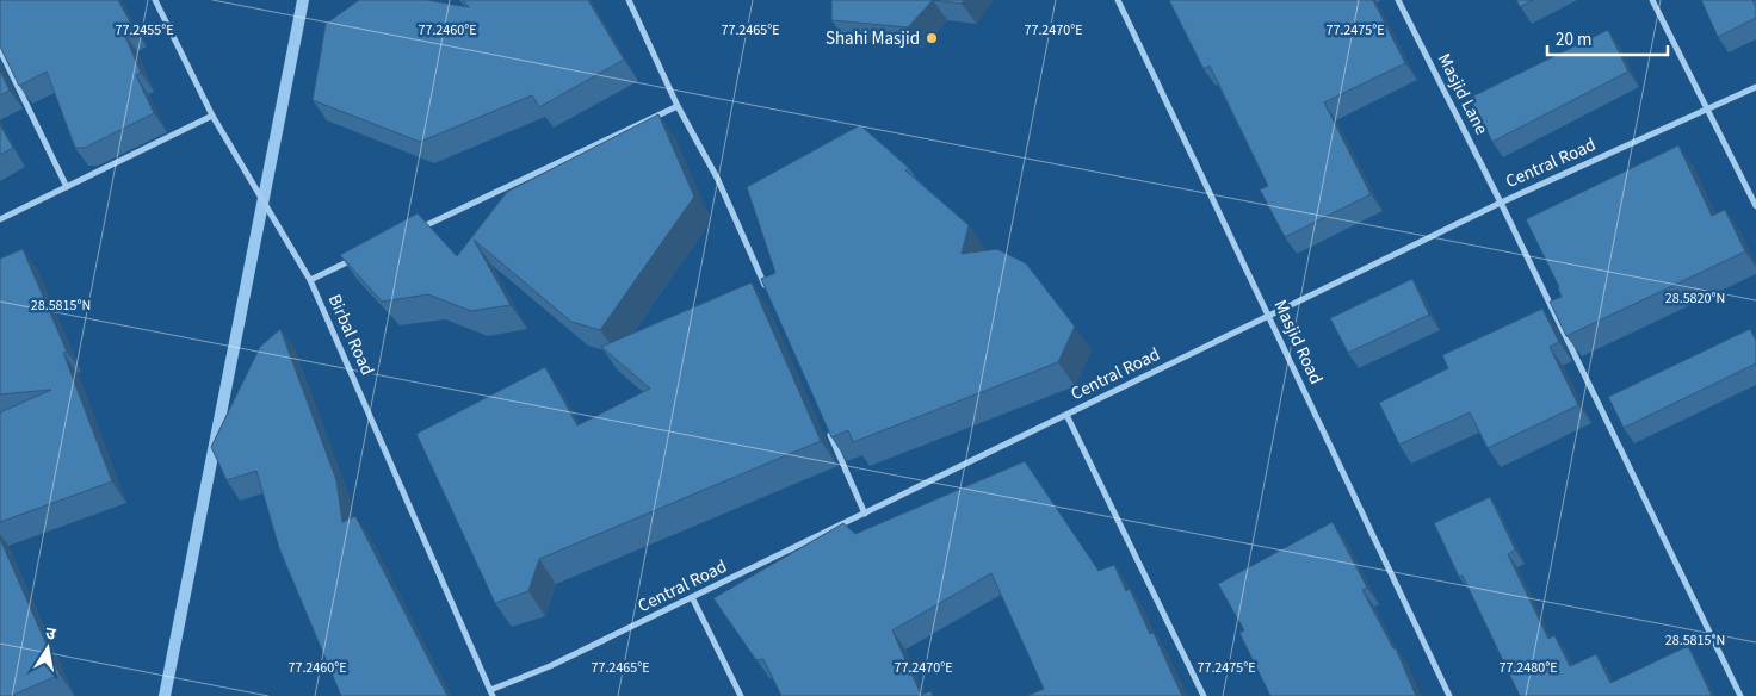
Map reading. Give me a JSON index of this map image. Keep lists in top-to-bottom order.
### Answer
{
  "streets": {
    "street": [
      "Masjid Lane",
      "Central Road",
      "Birbal Road",
      "Masjid Road"
    ]
  },
  "crossings": [
    ["Masjid Lane", "Central Road"],
    ["Central Road", "Birbal Road"],
    ["Central Road", "Masjid Road"]
  ],
  "places": ["Shahi Masjid"],
  "scale_bar": "20 m",
  "north": "top",
  "coordinates": [
    "77.2455°E",
    "77.2460°E",
    "77.2465°E",
    "77.2470°E",
    "77.2475°E",
    "28.5820°N",
    "28.5815°N",
    "77.2480°E"
  ]
}
